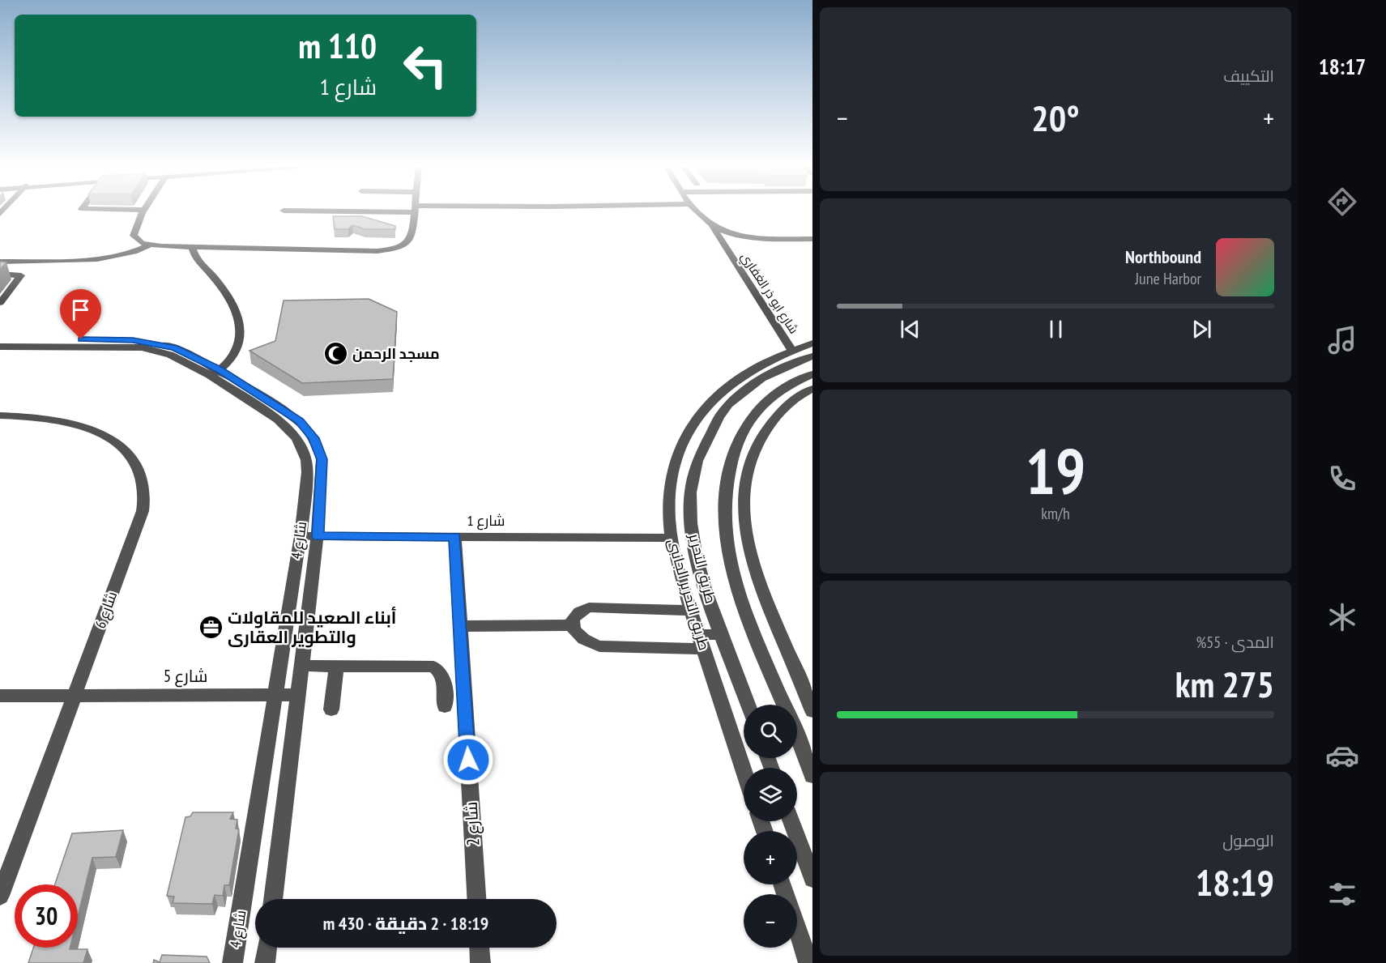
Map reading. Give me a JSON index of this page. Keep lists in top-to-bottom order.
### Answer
{
  "streets": {
    "street": [
      "شارع ابو ذر الغفاري",
      "شارع 1",
      "شارع 4",
      "طريق التحرير",
      "طريق التحرير الجانبى",
      "شارع 6",
      "شارع 5",
      "شارع 2"
    ]
  },
  "crossings": [
    ["شارع ابو ذر الغفاري", "طريق التحرير الجانبى"],
    ["شارع 1", "شارع 4"],
    ["شارع 1", "طريق التحرير الجانبى"],
    ["شارع 1", "شارع 2"],
    ["شارع 4", "شارع 5"],
    ["شارع 6", "شارع 5"]
  ],
  "places": {
    "mosque": ["مسجد الرحمن"],
    "office": ["أبناء الصعيد للمقاولات والتطوير العقارى"]
  },
  "page": {
    "tabs": "18:17",
    "tile": [
      "التكييف",
      ["19", "km/h"],
      ["المدى · 55%", "275 km"],
      ["الوصول", "18:19"]
    ],
    "turn": ["110 m", "شارع 1"],
    "heat": ["−", "20°", "+"],
    "song": ["Northbound", "June Harbor"],
    "map_buttons": ["+", "−"],
    "limit": "30",
    "trip": "18:19 · 2 دقيقة · 430 m"
  }
}
